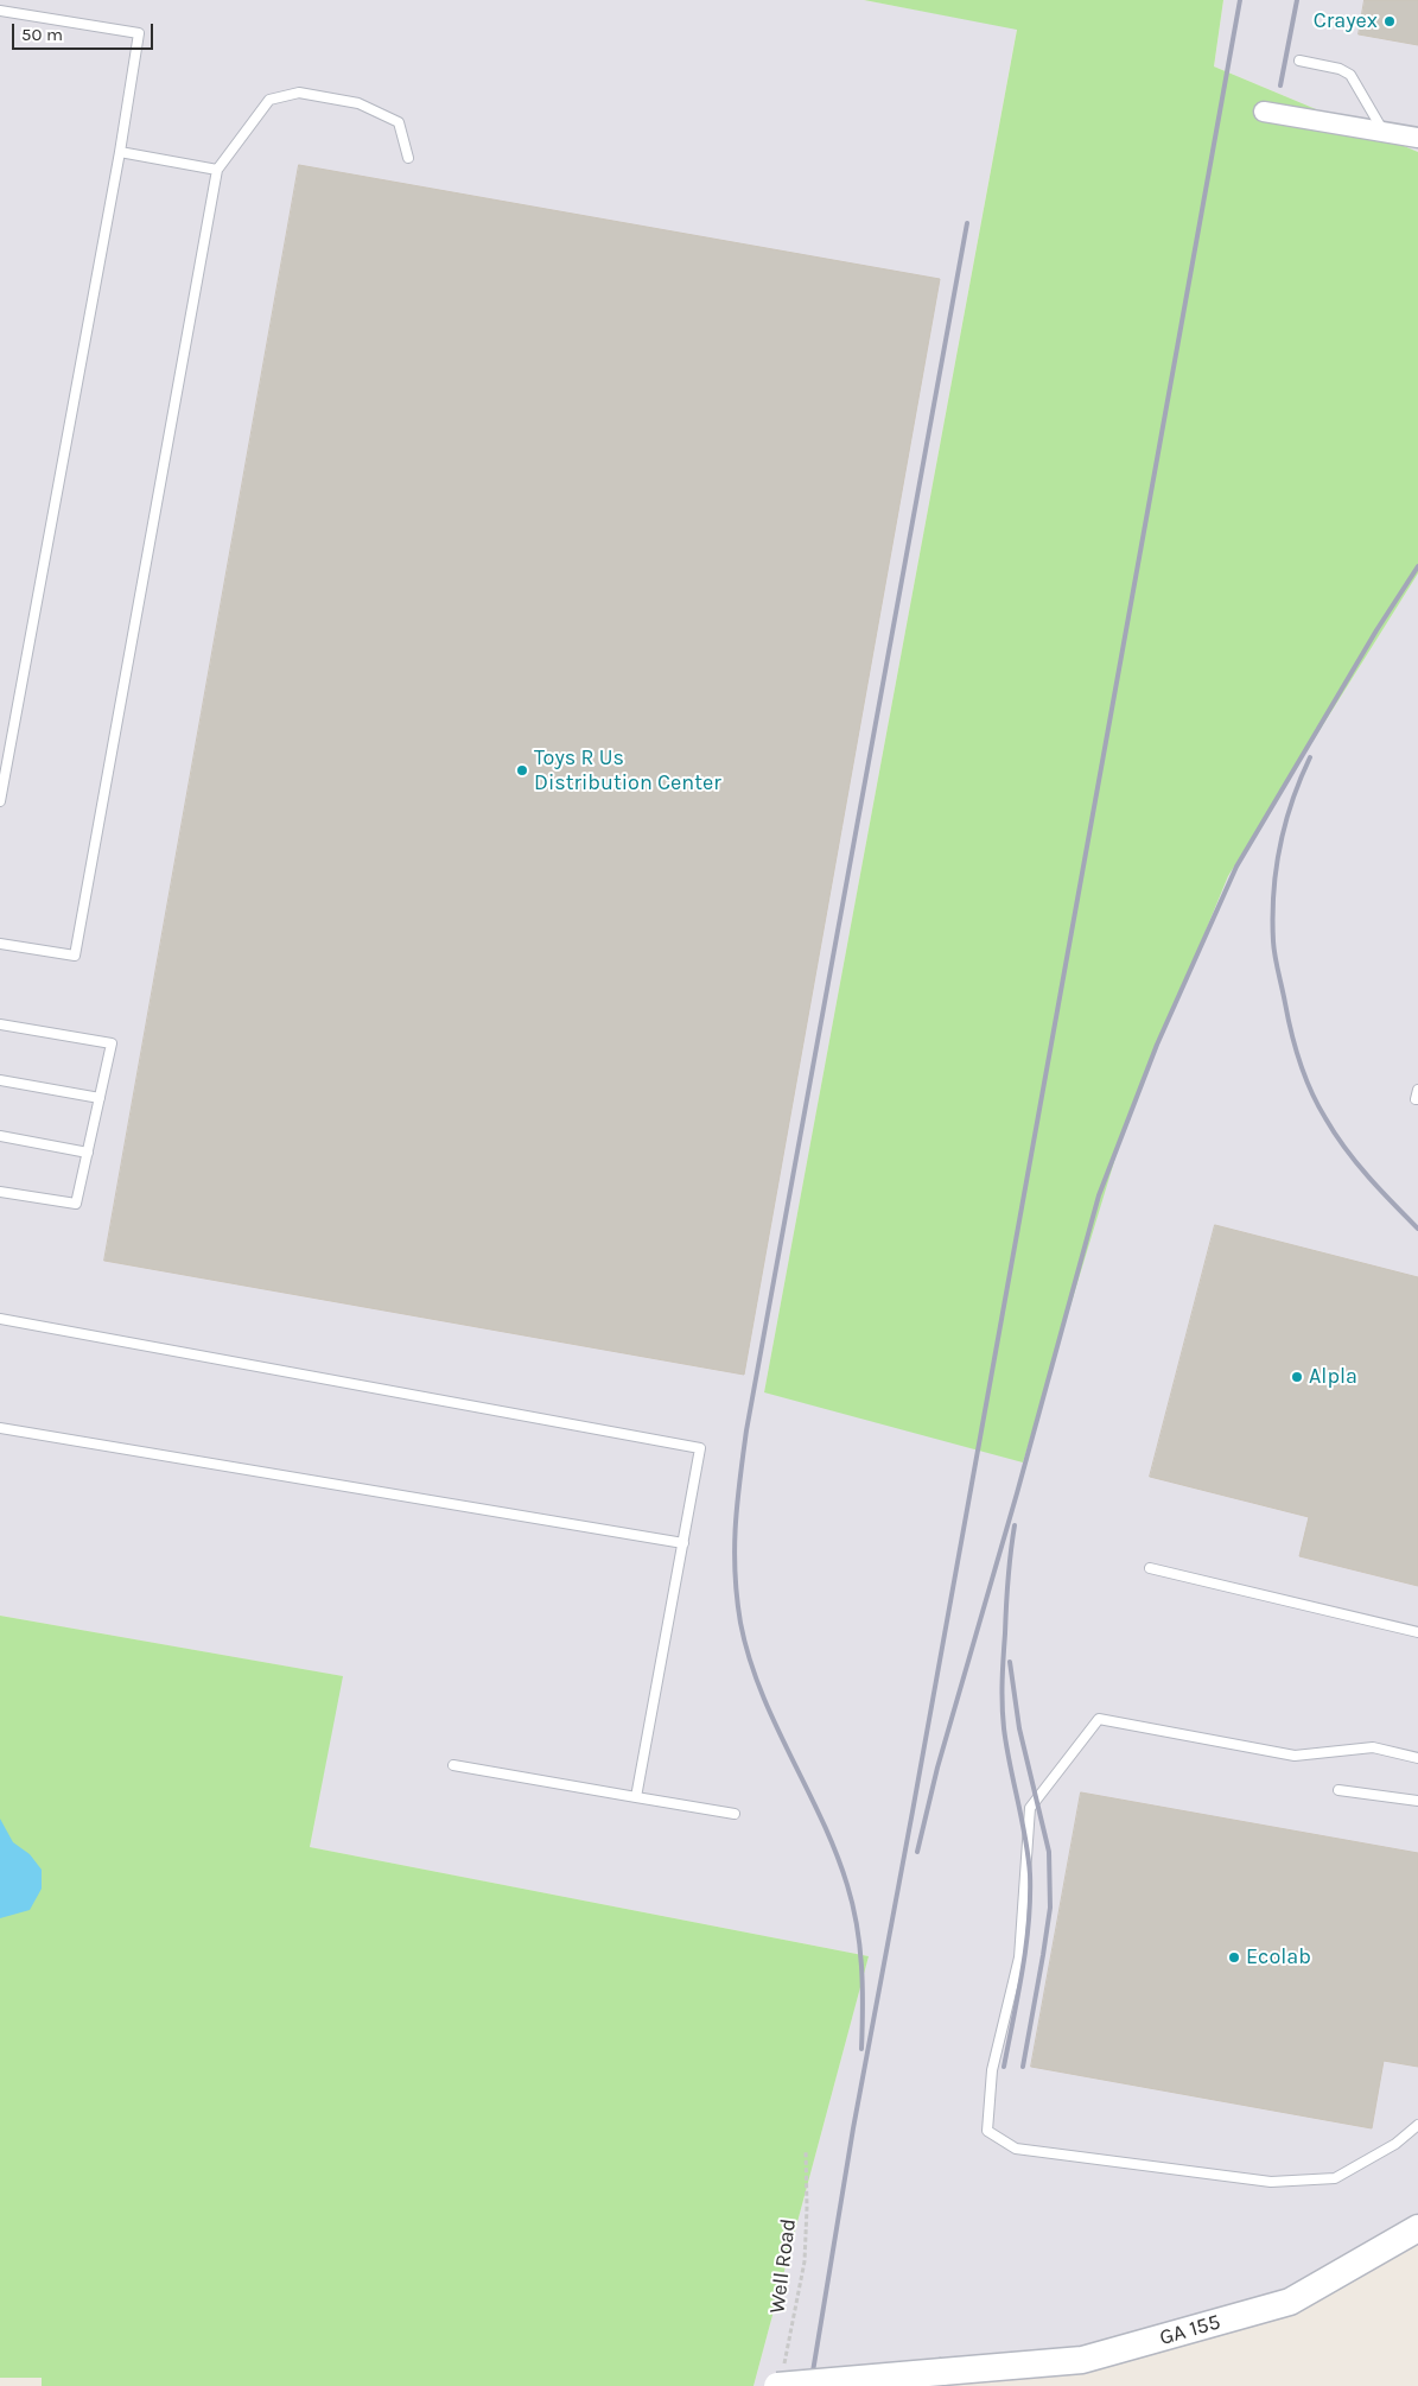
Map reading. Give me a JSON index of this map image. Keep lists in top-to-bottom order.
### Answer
{
  "streets": {
    "main road": ["GA 155"],
    "path": ["Well Road"]
  },
  "crossings": [
    ["Well Road", "GA 155"]
  ],
  "places": [
    "Crayex",
    "Toys R Us Distribution Center",
    "Alpla",
    "Ecolab"
  ],
  "scale_bar": "50 m"
}
